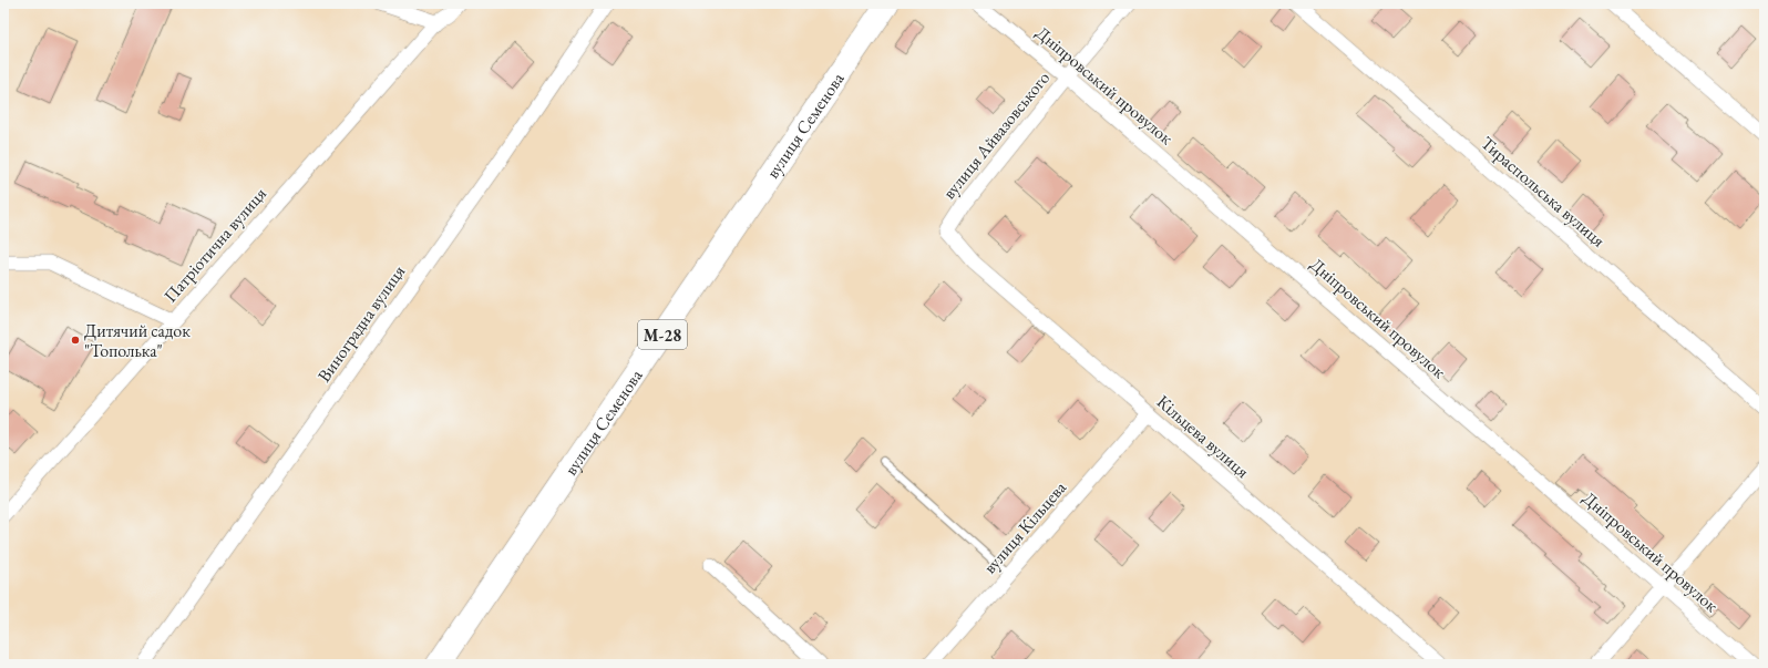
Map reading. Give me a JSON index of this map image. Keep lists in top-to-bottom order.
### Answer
{
  "streets": {
    "highway": ["вулиця Семенова", "М-28"],
    "street": [
      "Дніпровський провулок",
      "вулиця Айвазовського",
      "Тираспольська вулиця",
      "Патріотична вулиця",
      "Виноградна вулиця",
      "Кільцева вулиця",
      "вулиця Кільцева"
    ]
  },
  "crossings": [
    ["Дніпровський провулок", "вулиця Айвазовського"],
    ["вулиця Айвазовського", "Кільцева вулиця"],
    ["Кільцева вулиця", "вулиця Кільцева"]
  ],
  "places": ["Дитячий садок \"Тополька\""]
}
